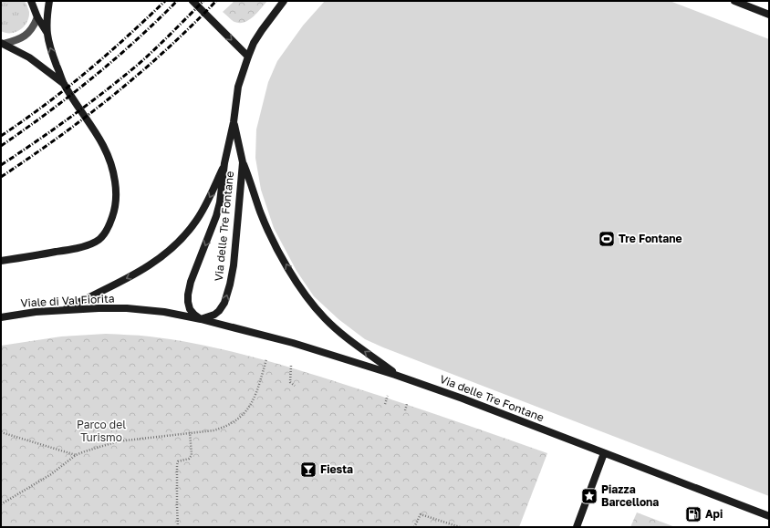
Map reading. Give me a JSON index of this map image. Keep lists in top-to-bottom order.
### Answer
{
  "streets": {
    "main road": ["Via delle Tre Fontane", "Viale di Val Fiorita"]
  },
  "crossings": [
    ["Via delle Tre Fontane", "Viale di Val Fiorita"]
  ],
  "parks": ["Parco del Turismo"],
  "places": {
    "sports": ["Tre Fontane"],
    "bar": ["Fiesta"],
    "place": ["Piazza Barcellona"],
    "fuel station": ["Api"]
  }
}
